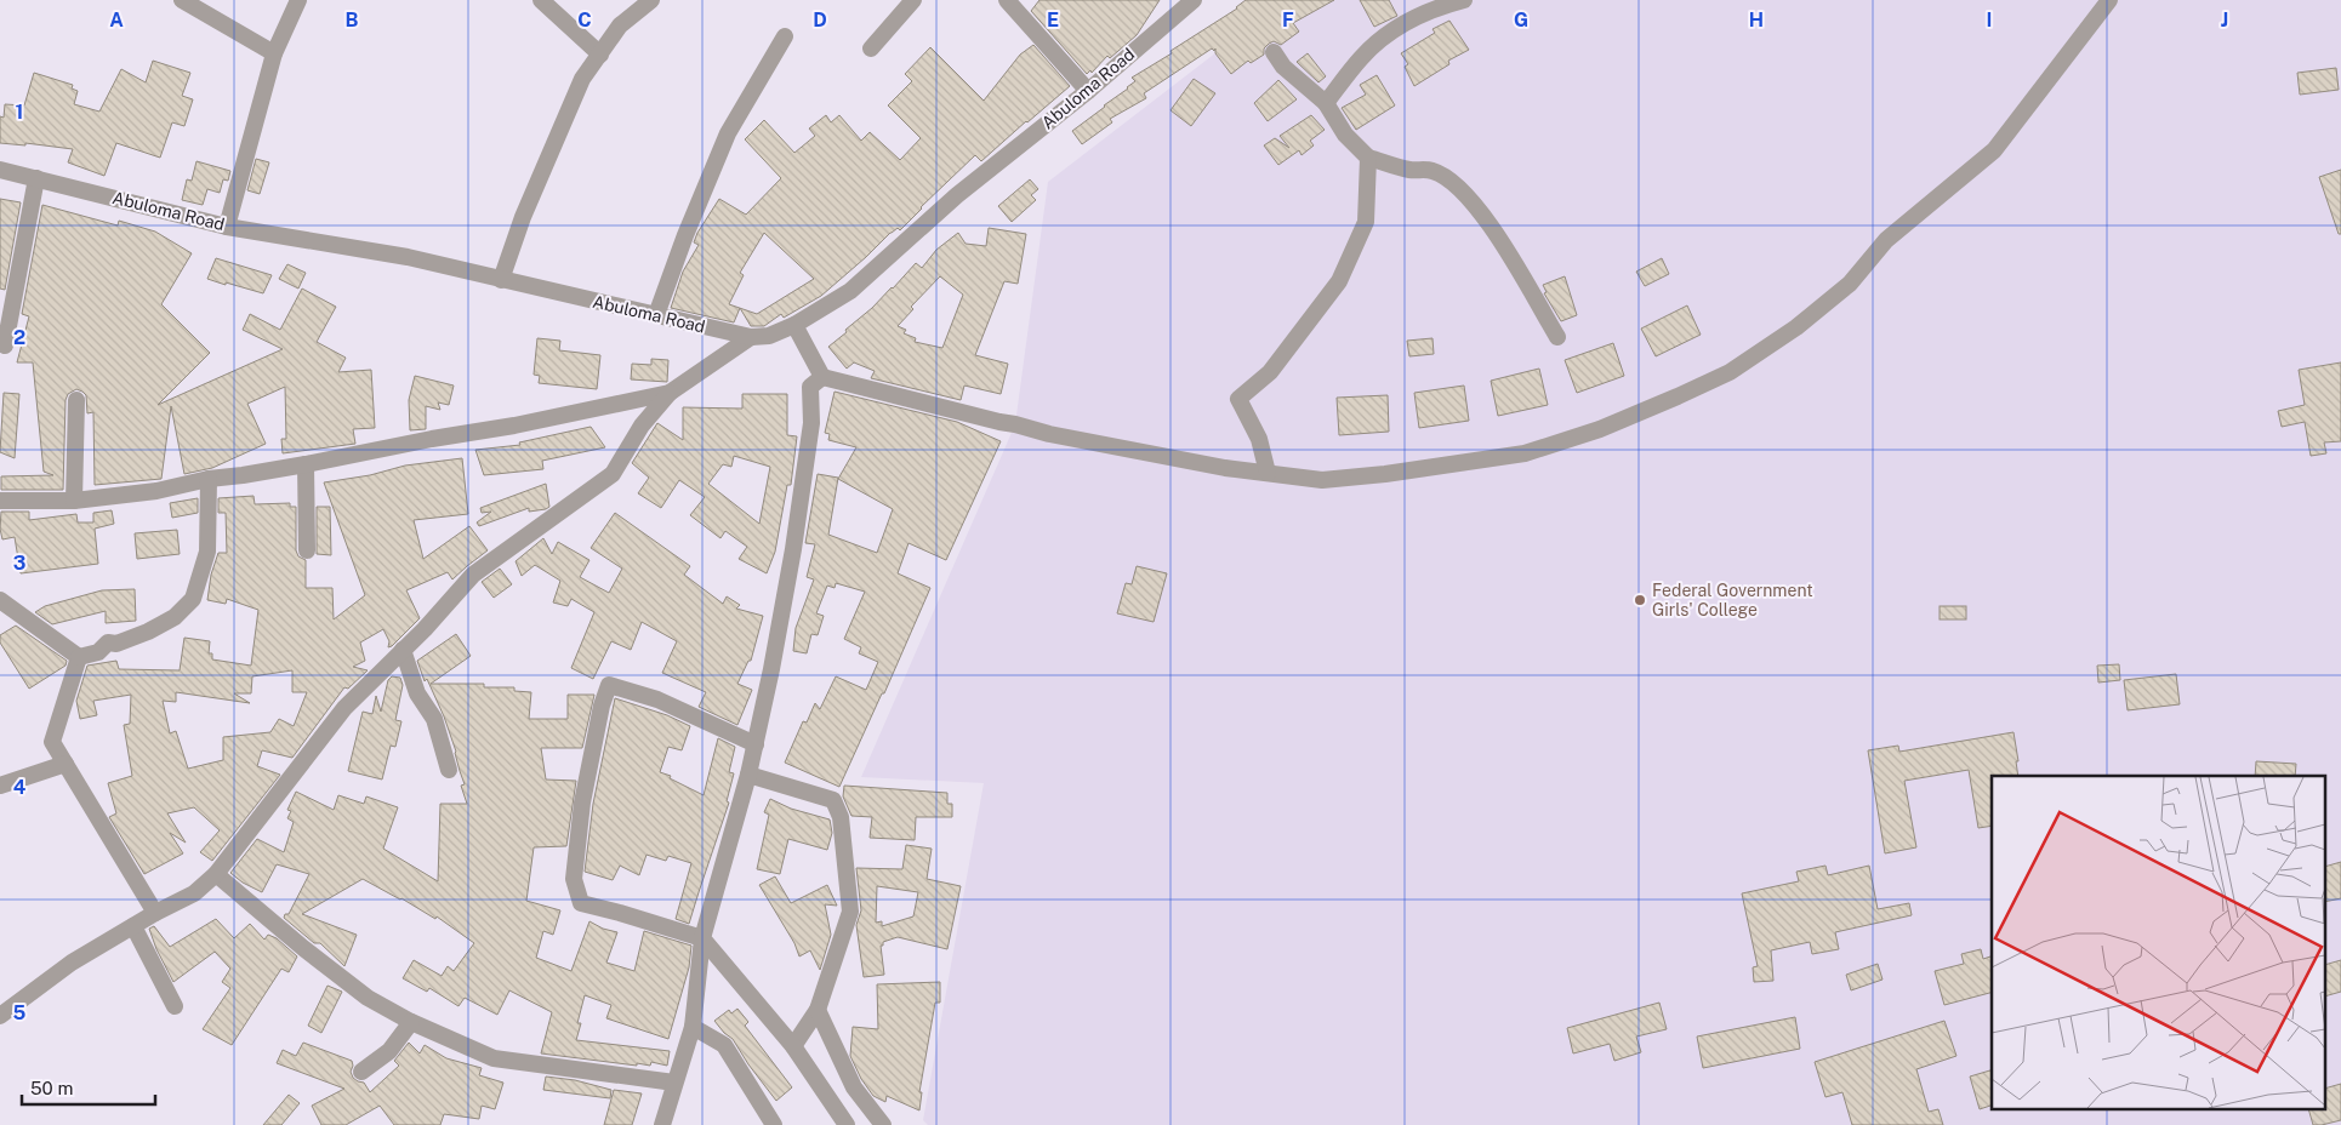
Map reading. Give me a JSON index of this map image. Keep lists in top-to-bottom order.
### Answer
{
  "streets": {
    "street": ["Abuloma Road"]
  },
  "places": ["Federal Government Girls' College"],
  "scale_bar": "50 m",
  "grid": {
    "columns": [
      "A",
      "B",
      "C",
      "D",
      "E",
      "F",
      "G",
      "H",
      "I",
      "J"
    ],
    "rows": [
      "1",
      "2",
      "3",
      "4",
      "5"
    ]
  }
}
